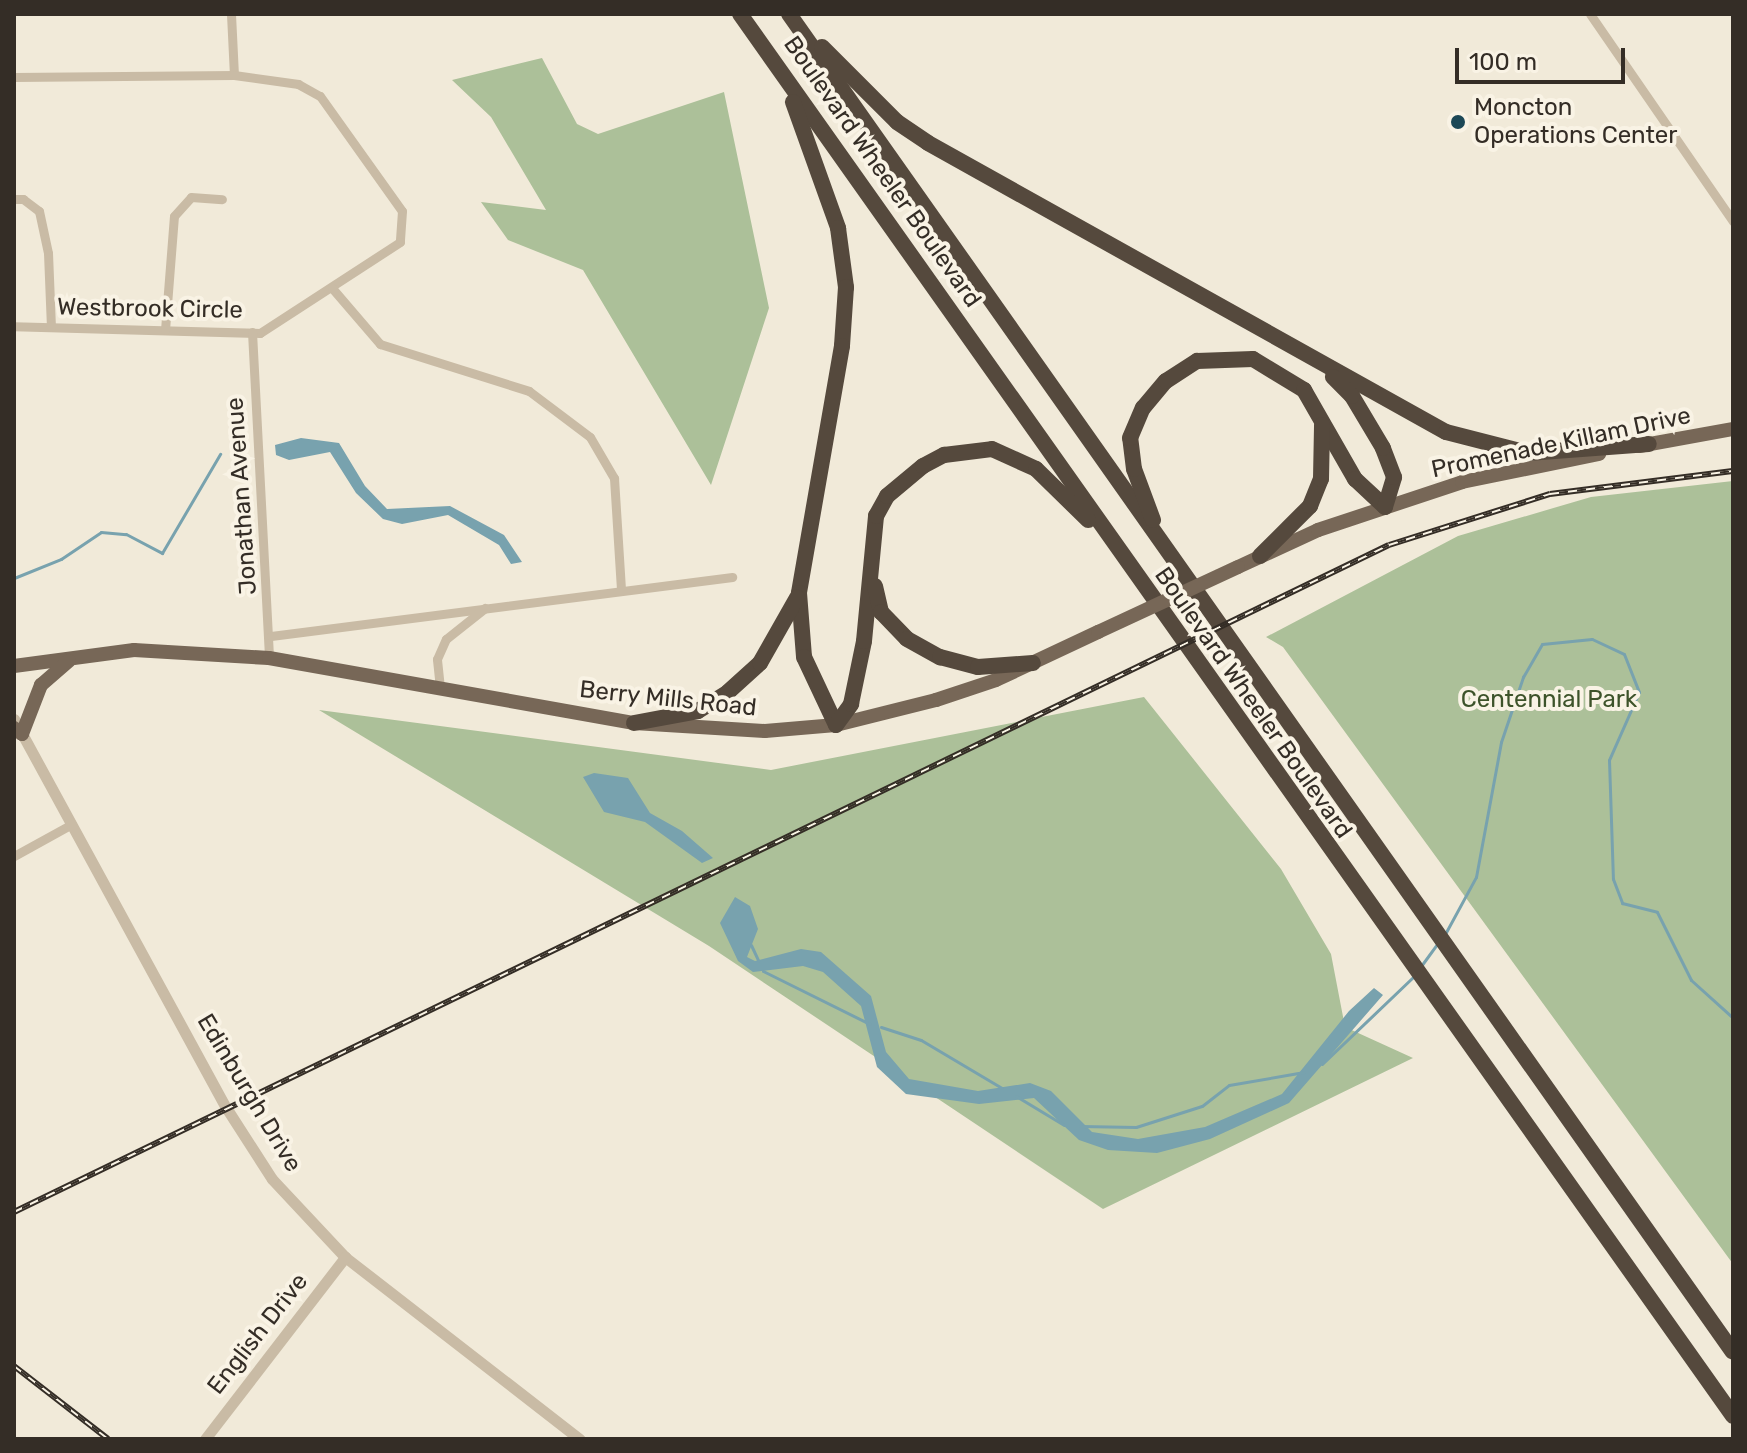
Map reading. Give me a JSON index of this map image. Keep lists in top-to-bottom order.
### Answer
{
  "streets": {
    "highway": ["Boulevard Wheeler Boulevard"],
    "main road": ["Promenade Killam Drive", "Berry Mills Road"],
    "street": [
      "Westbrook Circle",
      "Jonathan Avenue",
      "Edinburgh Drive",
      "English Drive"
    ]
  },
  "crossings": [
    ["Westbrook Circle", "Jonathan Avenue"],
    ["Promenade Killam Drive", "Berry Mills Road"],
    ["Jonathan Avenue", "Berry Mills Road"],
    ["Edinburgh Drive", "English Drive"]
  ],
  "parks": ["Centennial Park"],
  "places": ["Moncton Operations Center"],
  "scale_bar": "100 m"
}
